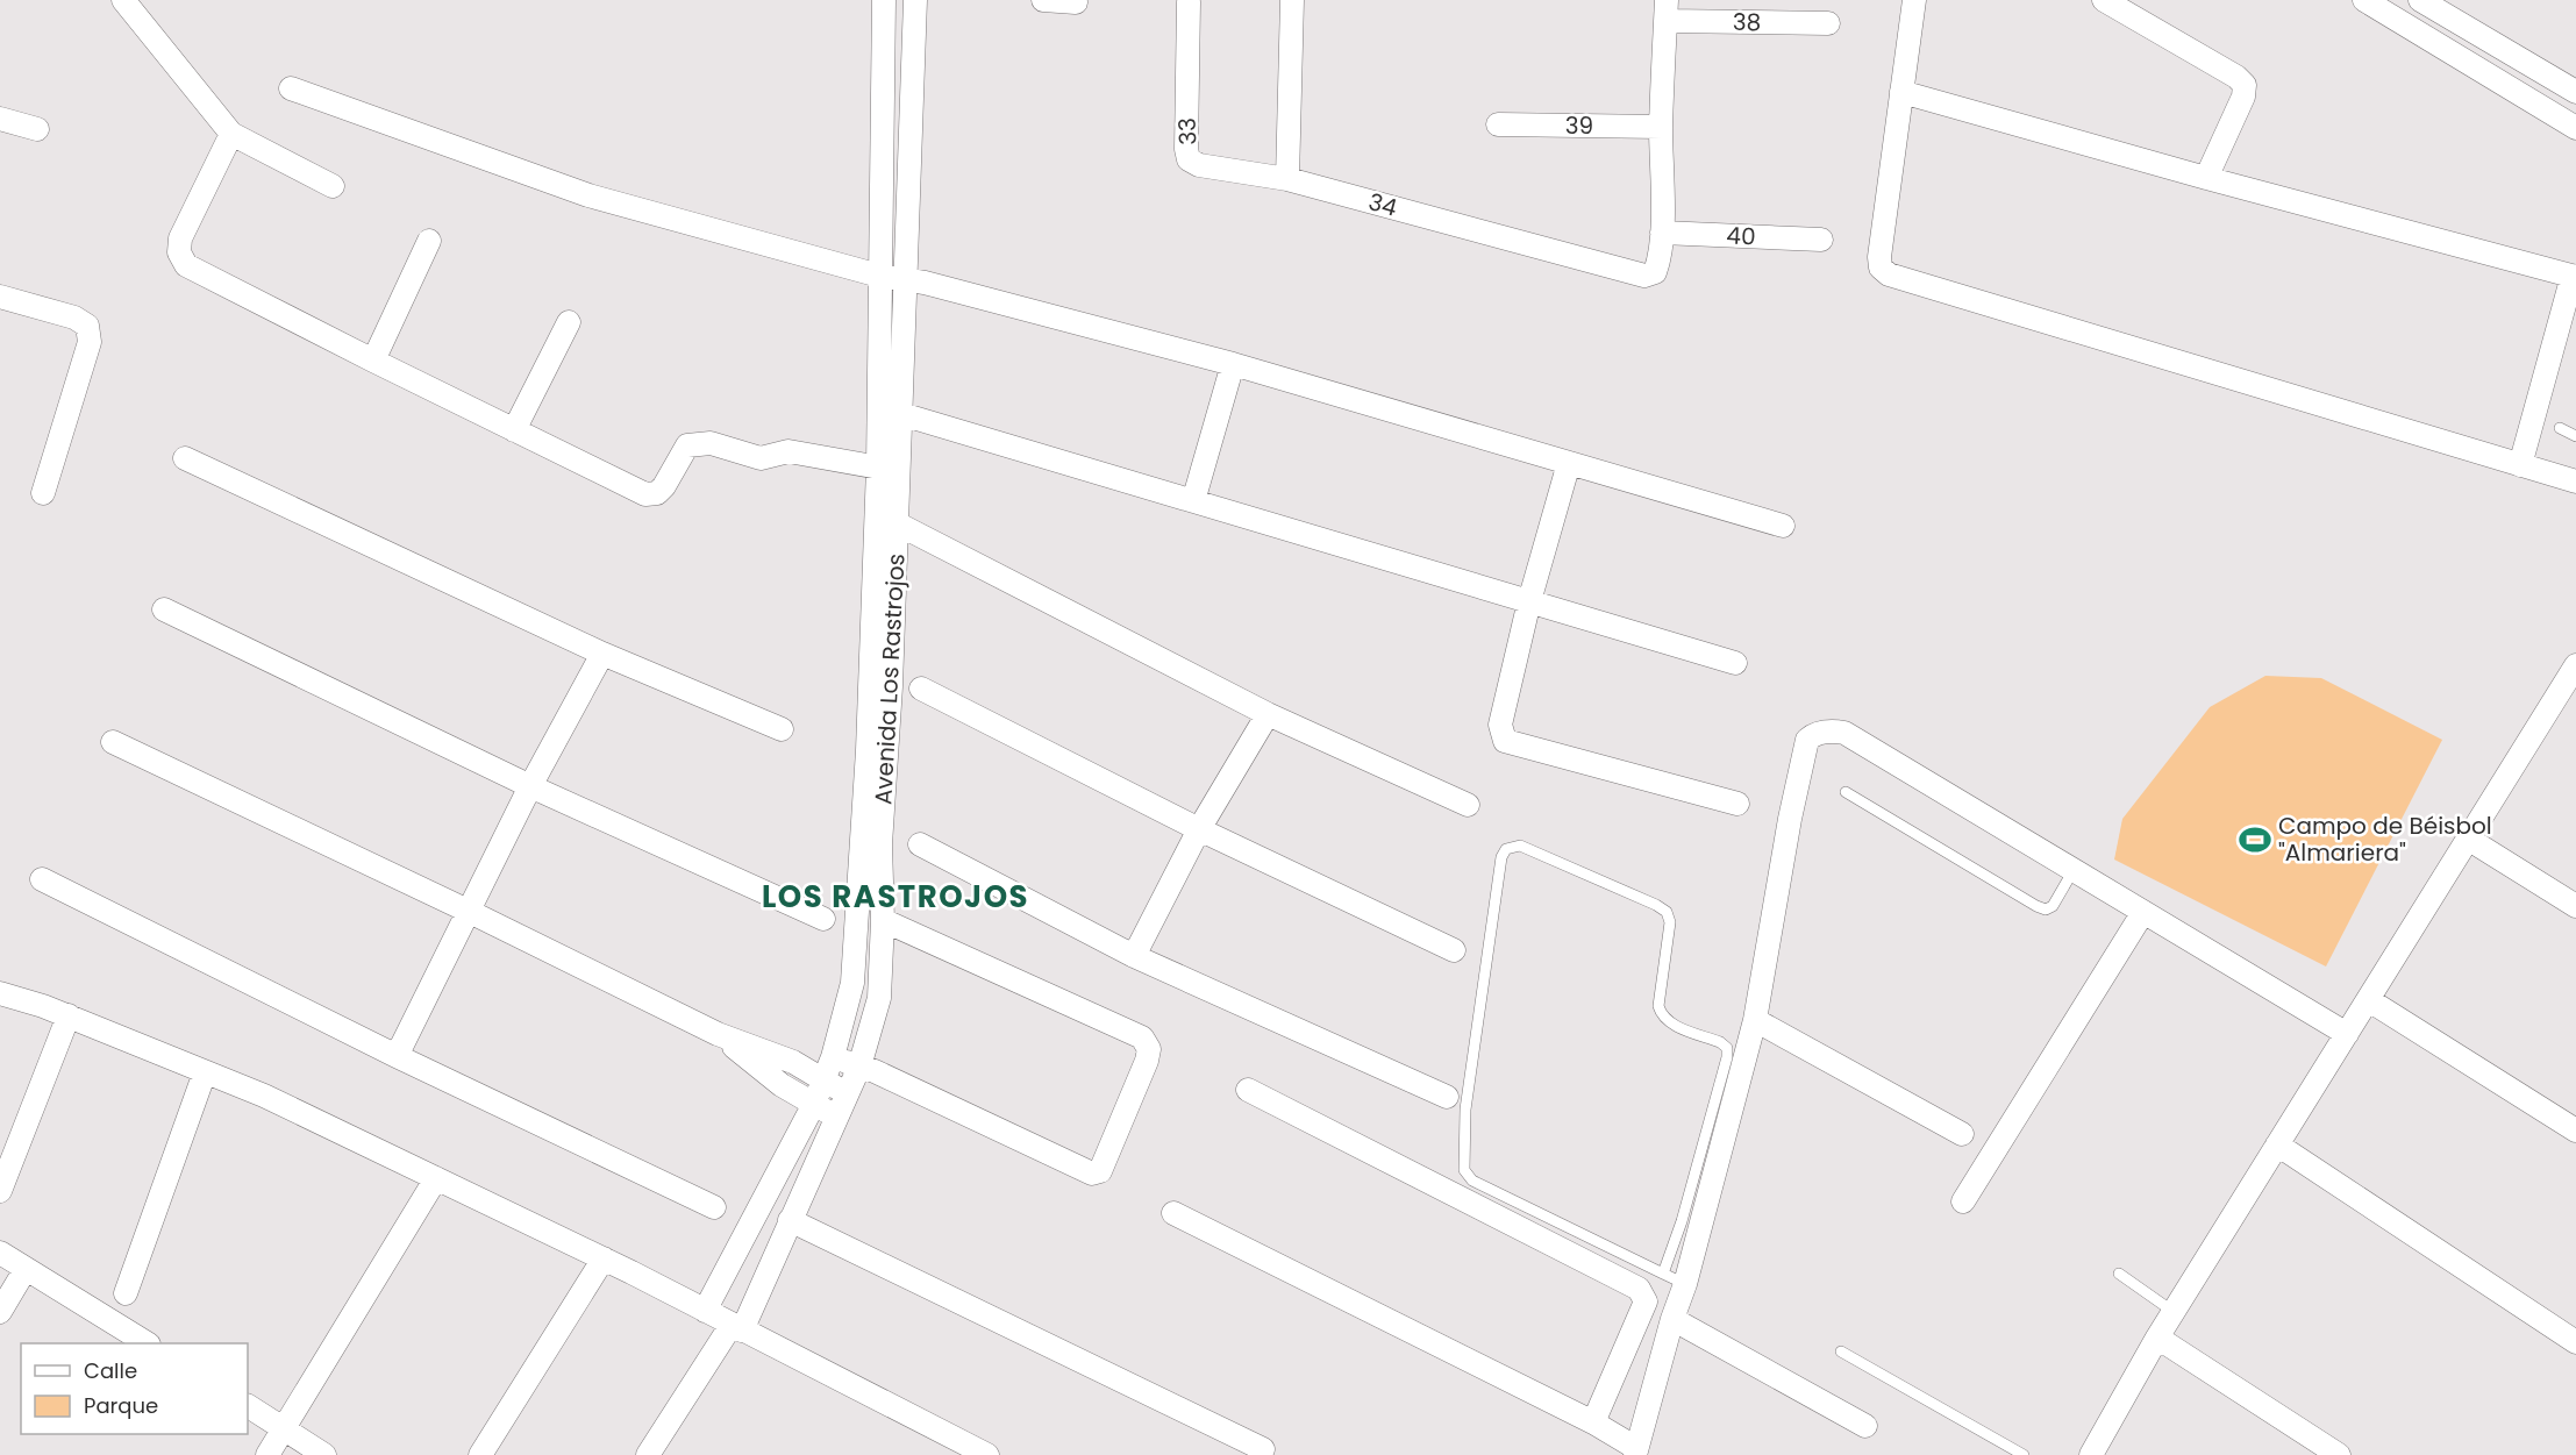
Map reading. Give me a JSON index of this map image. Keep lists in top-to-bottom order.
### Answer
{
  "streets": {
    "street": [
      "38",
      "39",
      "33",
      "34",
      "40",
      "Avenida Los Rastrojos"
    ]
  },
  "crossings": [
    ["33", "34"],
    ["34", "40"]
  ],
  "districts": ["LOS RASTROJOS"],
  "places": {
    "sports": ["Campo de Béisbol \"Almariera\""]
  },
  "legend": ["Calle", "Parque"]
}
